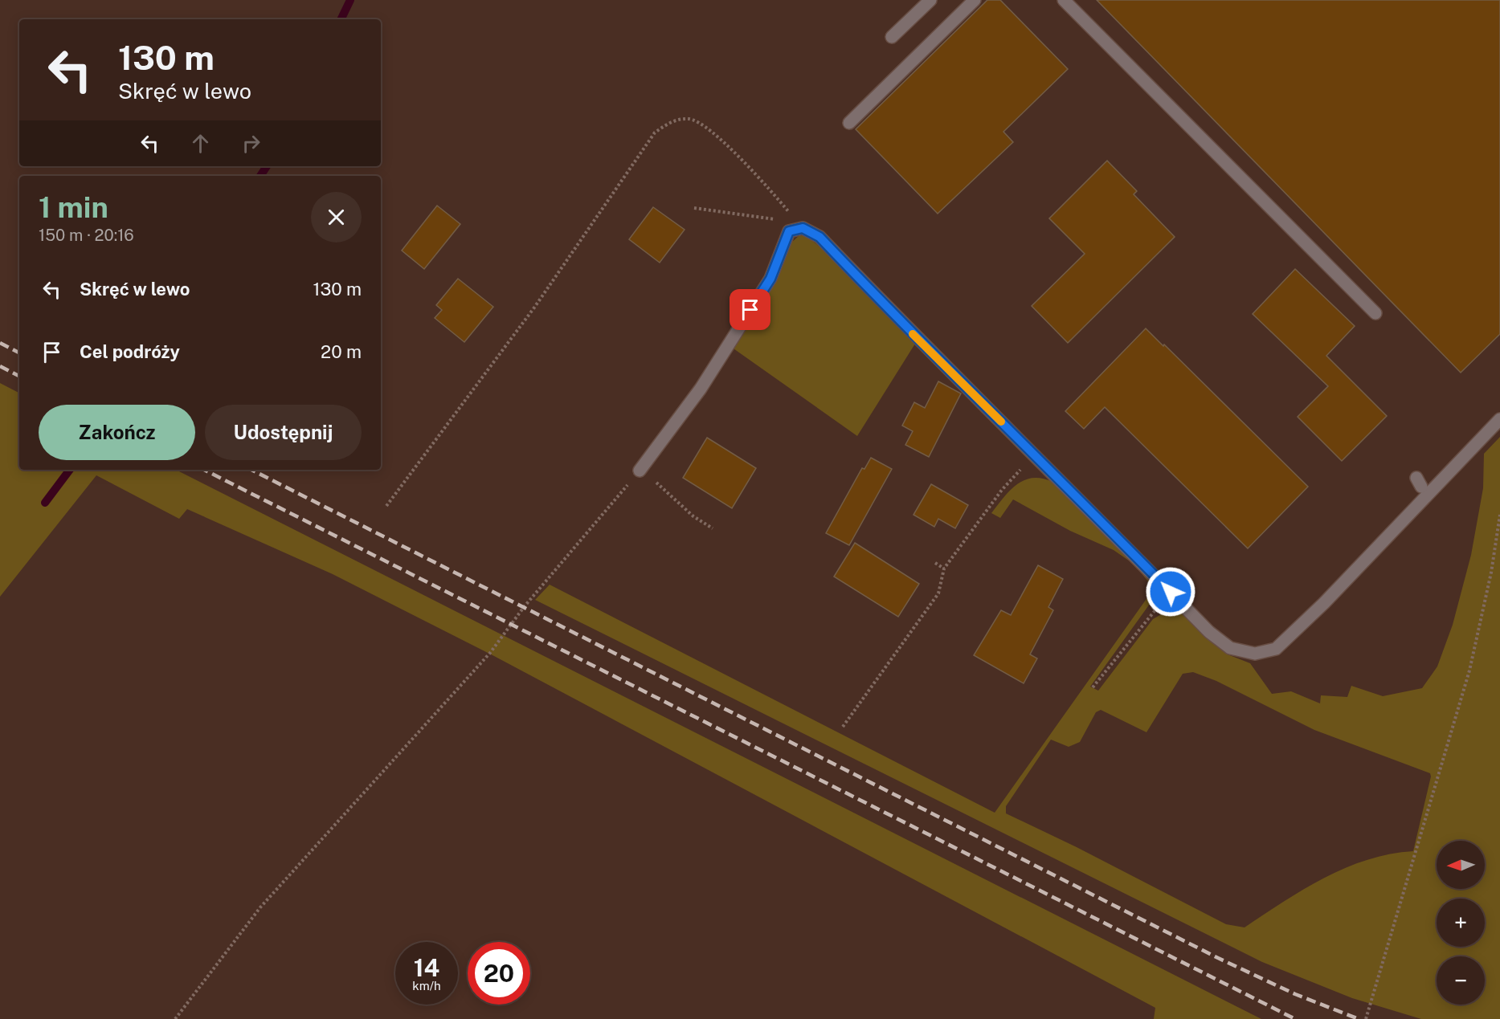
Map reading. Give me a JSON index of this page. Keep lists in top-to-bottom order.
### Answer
{
  "north": "left",
  "page": {
    "turn": ["130 m", "Skręć w lewo"],
    "heading": ["1 min", "150 m · 20:16"],
    "list": [
      {
        "name": "Skręć w lewo",
        "value": "130 m"
      },
      {
        "name": "Cel podróży",
        "value": "20 m"
      }
    ],
    "buttons": ["Zakończ", "Udostępnij"],
    "map_buttons": ["+", "−"],
    "speed": "14 km/h",
    "limit": "20"
  }
}
